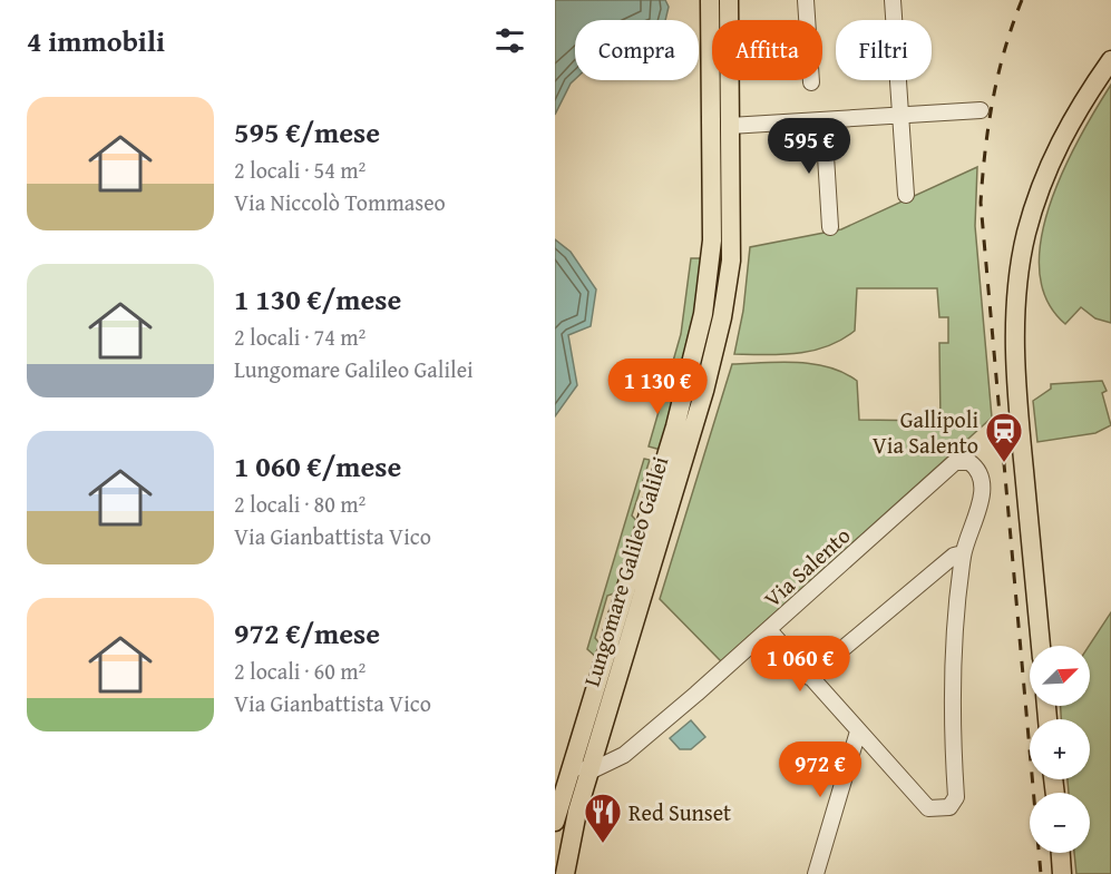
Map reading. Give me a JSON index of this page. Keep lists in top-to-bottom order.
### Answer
{
  "streets": {
    "main road": ["Lungomare Galileo Galilei"],
    "street": ["Via Salento"]
  },
  "crossings": [
    ["Via Salento", "Lungomare Galileo Galilei"]
  ],
  "places": {
    "station": ["Gallipoli Via Salento"],
    "restaurant": ["Red Sunset"]
  },
  "north": "top right",
  "page": {
    "heading": "4 immobili",
    "chip": ["Compra", "Affitta", "Filtri"],
    "list": [
      {
        "name": "595 €/mese",
        "note": "2 locali · 54 m² · Via Niccolò Tommaseo"
      },
      {
        "name": "1 130 €/mese",
        "note": "2 locali · 74 m² · Lungomare Galileo Galilei"
      },
      {
        "name": "1 060 €/mese",
        "note": "2 locali · 80 m² · Via Gianbattista Vico"
      },
      {
        "name": "972 €/mese",
        "note": "2 locali · 60 m² · Via Gianbattista Vico"
      }
    ],
    "price": [
      "595 €",
      "1 130 €",
      "1 060 €",
      "972 €"
    ],
    "map_buttons": ["+", "−"]
  }
}
